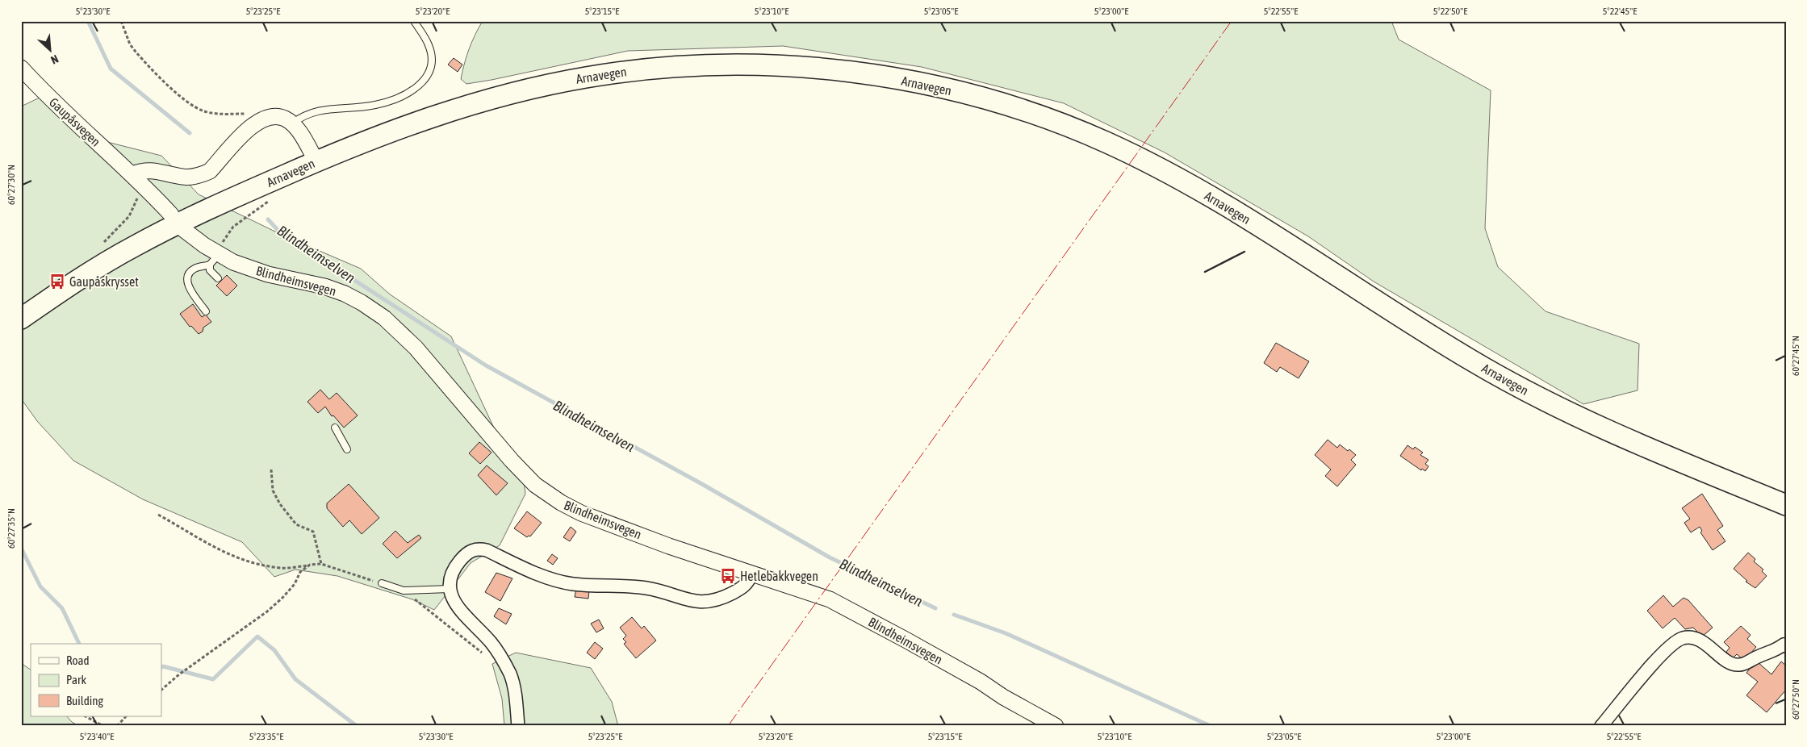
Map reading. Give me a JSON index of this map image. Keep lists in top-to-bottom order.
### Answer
{
  "streets": {
    "highway": ["Arnavegen"],
    "street": ["Gaupåsvegen", "Blindheimsvegen"]
  },
  "water": ["Blindheimselven"],
  "places": {
    "bus stop": ["Gaupåskrysset", "Hetlebakkvegen"]
  },
  "legend": ["Road", "Park", "Building"],
  "north": "bottom right",
  "coordinates": [
    "5°23'30\"E",
    "5°23'25\"E",
    "5°23'20\"E",
    "5°23'15\"E",
    "5°23'10\"E",
    "5°23'05\"E",
    "5°23'00\"E",
    "5°22'55\"E",
    "5°22'50\"E",
    "5°22'45\"E",
    "60°27'30\"N",
    "60°27'45\"N",
    "60°27'35\"N",
    "60°27'50\"N",
    "5°23'40\"E",
    "5°23'35\"E"
  ]
}
